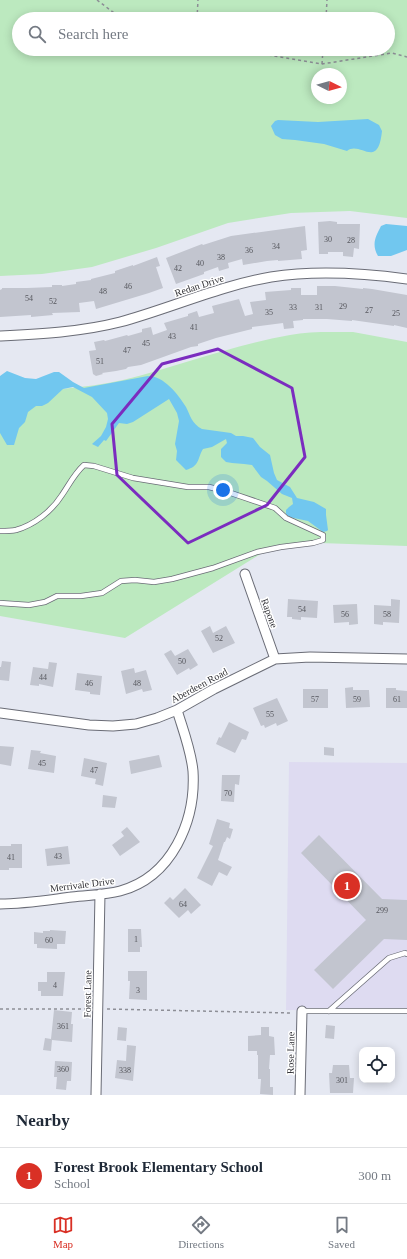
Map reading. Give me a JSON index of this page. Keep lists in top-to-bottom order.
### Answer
{
  "streets": {
    "street": [
      "Redan Drive",
      "Rapone",
      "Aberdeen Road",
      "Merrivale Drive",
      "Forest Lane",
      "Rose Lane"
    ]
  },
  "crossings": [
    ["Rapone", "Aberdeen Road"],
    ["Aberdeen Road", "Merrivale Drive"],
    ["Merrivale Drive", "Forest Lane"]
  ],
  "house_numbers": [
    "30",
    "28",
    "34",
    "36",
    "38",
    "40",
    "42",
    "46",
    "48",
    "54",
    "52",
    "29",
    "33",
    "31",
    "27",
    "35",
    "25",
    "41",
    "43",
    "45",
    "47",
    "51",
    "54",
    "56",
    "58",
    "52",
    "50",
    "44",
    "46",
    "48",
    "57",
    "59",
    "61",
    "55",
    "45",
    "47",
    "70",
    "43",
    "41",
    "64",
    "299",
    "1",
    "60",
    "4",
    "3",
    "361",
    "360",
    "338",
    "301"
  ],
  "north": "right",
  "page": {
    "search": "Search here",
    "pins": "1",
    "heading": "Nearby",
    "list": [
      {
        "mark": "1",
        "name": "Forest Brook Elementary School",
        "note": "School",
        "value": "300 m"
      }
    ],
    "nav": ["Map", "Directions", "Saved"]
  }
}
